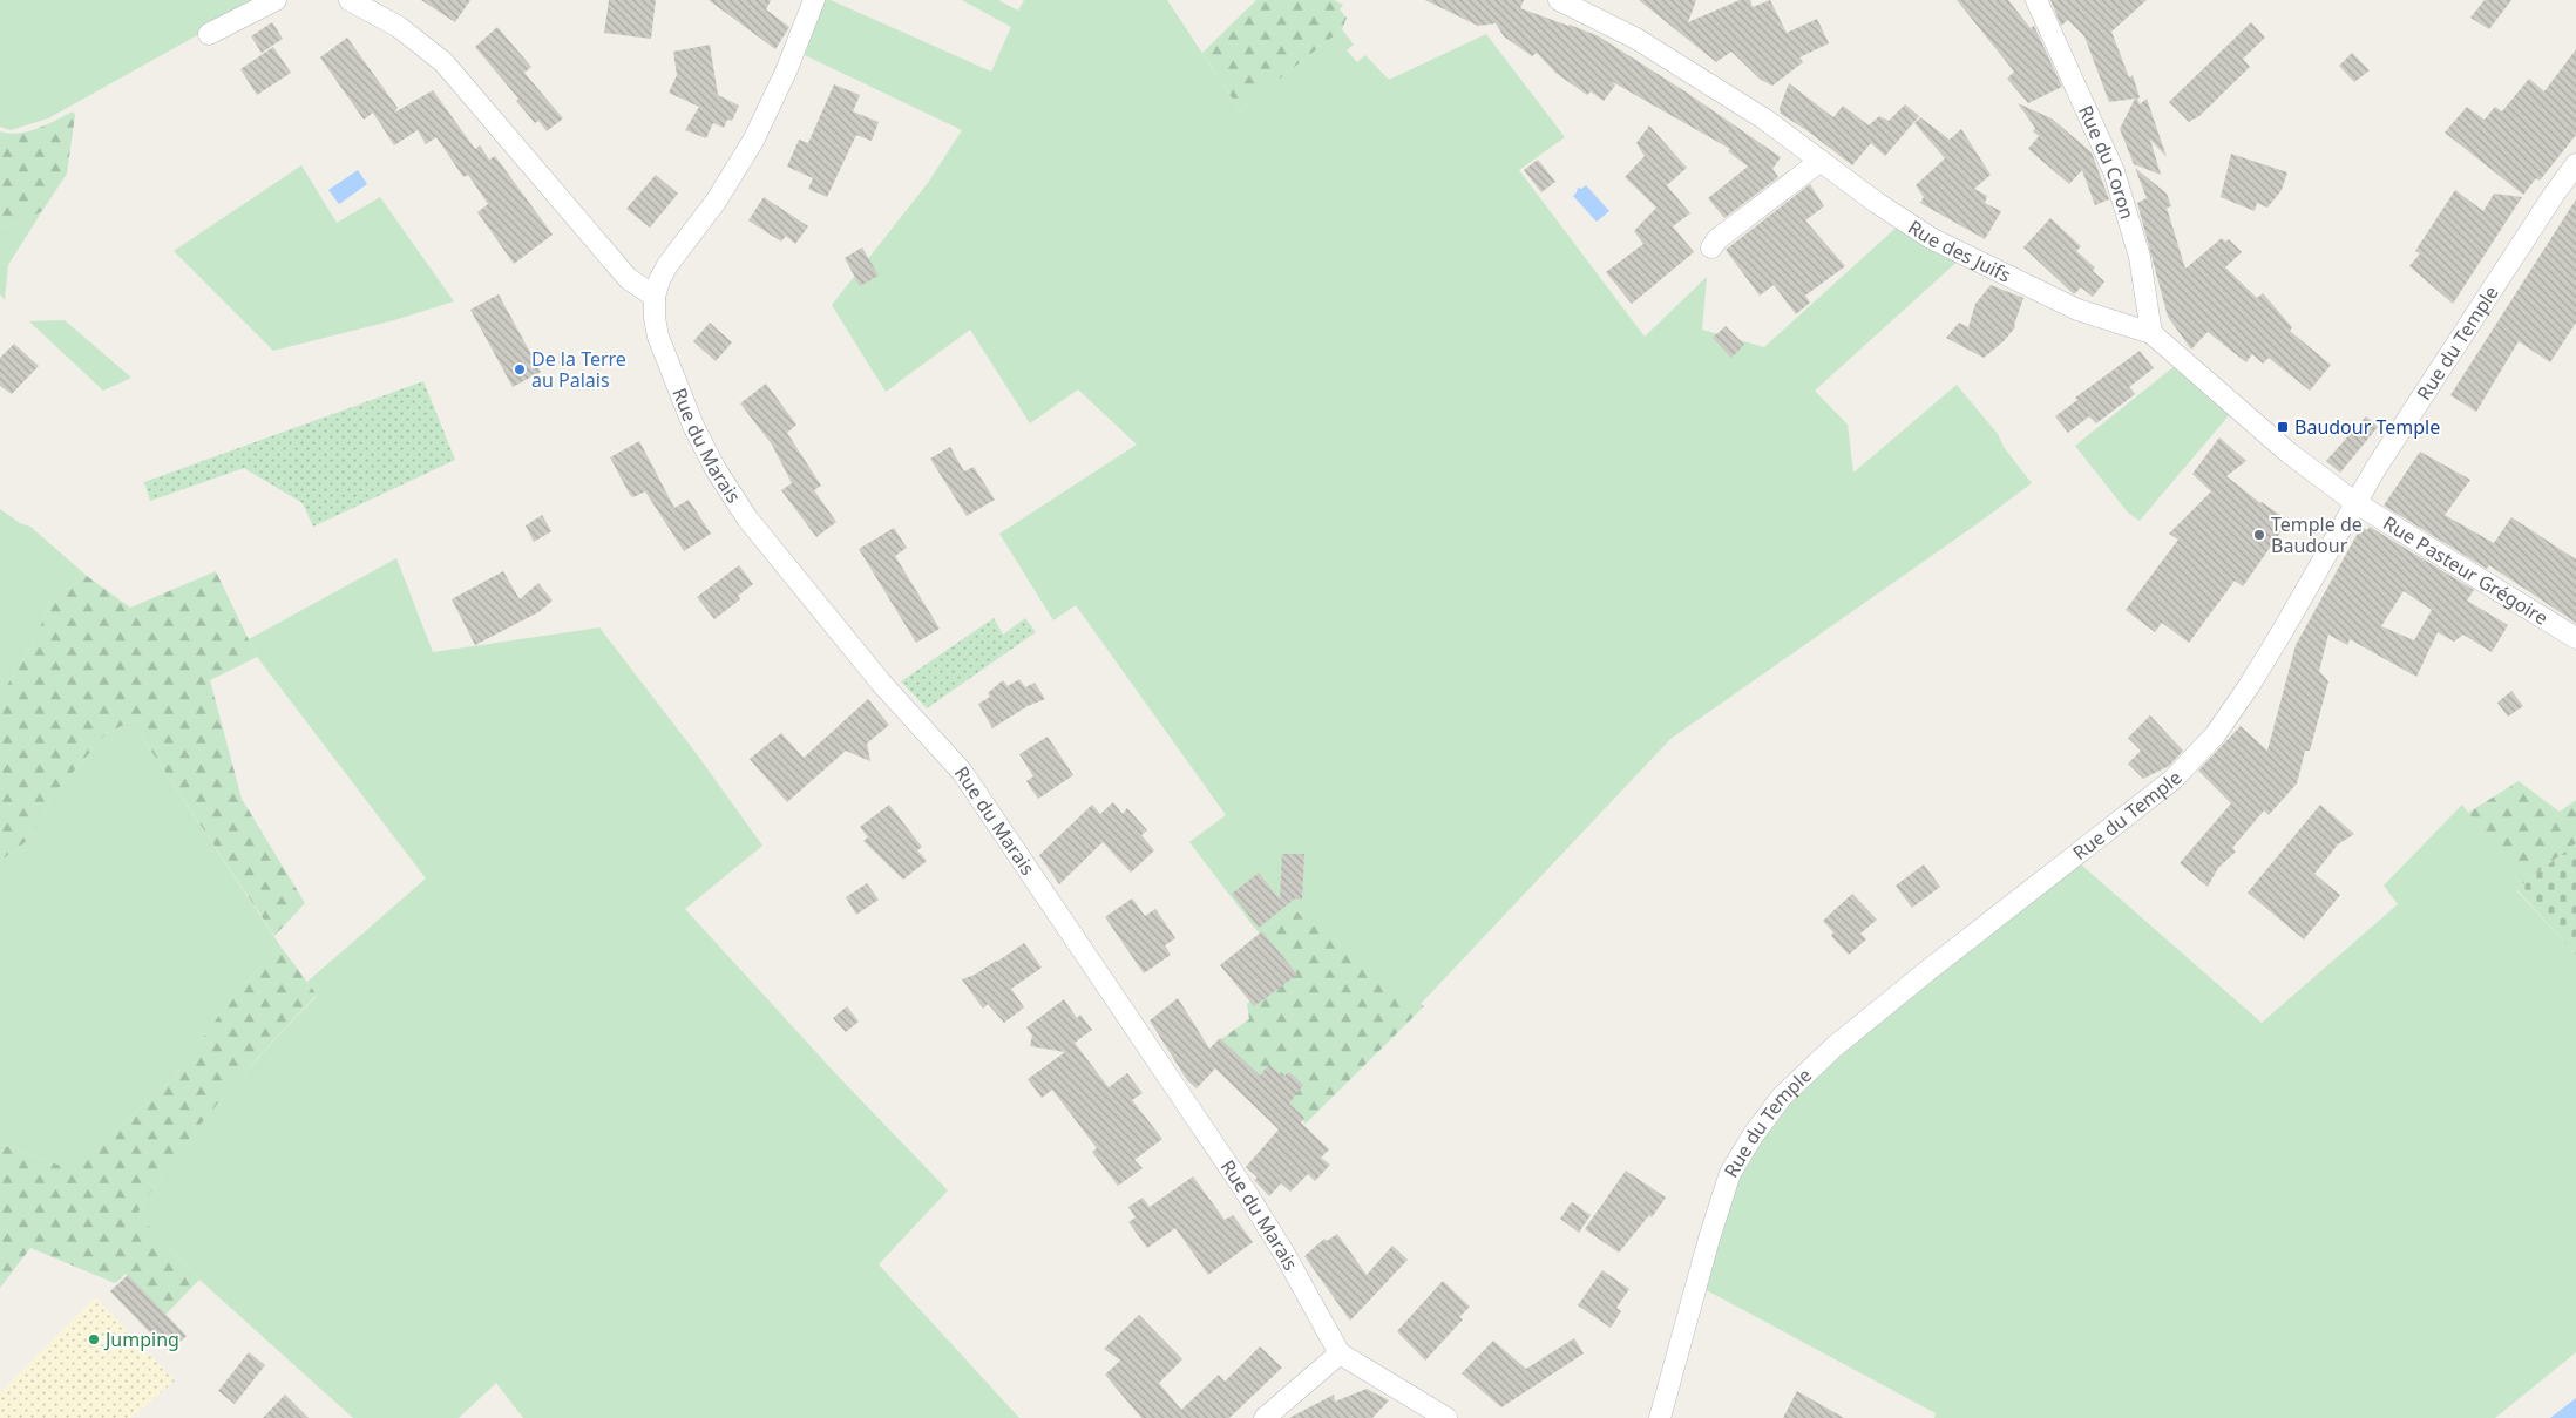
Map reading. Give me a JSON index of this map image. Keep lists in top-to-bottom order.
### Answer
{
  "streets": {
    "street": [
      "Rue du Coron",
      "Rue des Juifs",
      "Rue du Temple",
      "Rue du Marais",
      "Rue Pasteur Grégoire"
    ]
  },
  "crossings": [
    ["Rue du Coron", "Rue des Juifs"],
    ["Rue des Juifs", "Rue du Temple"],
    ["Rue des Juifs", "Rue Pasteur Grégoire"],
    ["Rue du Temple", "Rue Pasteur Grégoire"]
  ],
  "places": {
    "other": ["De la Terre au Palais", "Temple de Baudour", "Jumping"],
    "transit": ["Baudour Temple"]
  }
}
